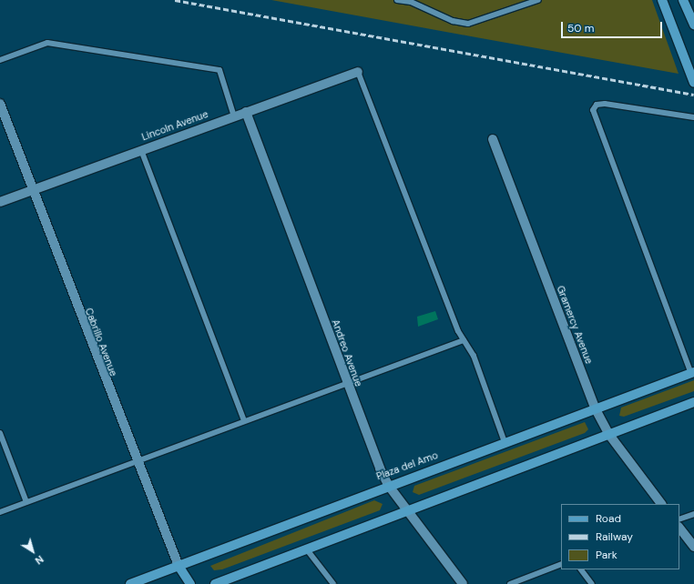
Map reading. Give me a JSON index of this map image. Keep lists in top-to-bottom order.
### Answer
{
  "streets": {
    "main road": ["Cabrillo Avenue", "Plaza del Amo"],
    "street": ["Lincoln Avenue", "Gramercy Avenue", "Andreo Avenue"]
  },
  "crossings": [
    ["Lincoln Avenue", "Cabrillo Avenue"],
    ["Lincoln Avenue", "Andreo Avenue"],
    ["Gramercy Avenue", "Plaza del Amo"],
    ["Cabrillo Avenue", "Plaza del Amo"],
    ["Andreo Avenue", "Plaza del Amo"]
  ],
  "legend": ["Road", "Railway", "Park"],
  "scale_bar": "50 m",
  "north": "bottom right"
}
